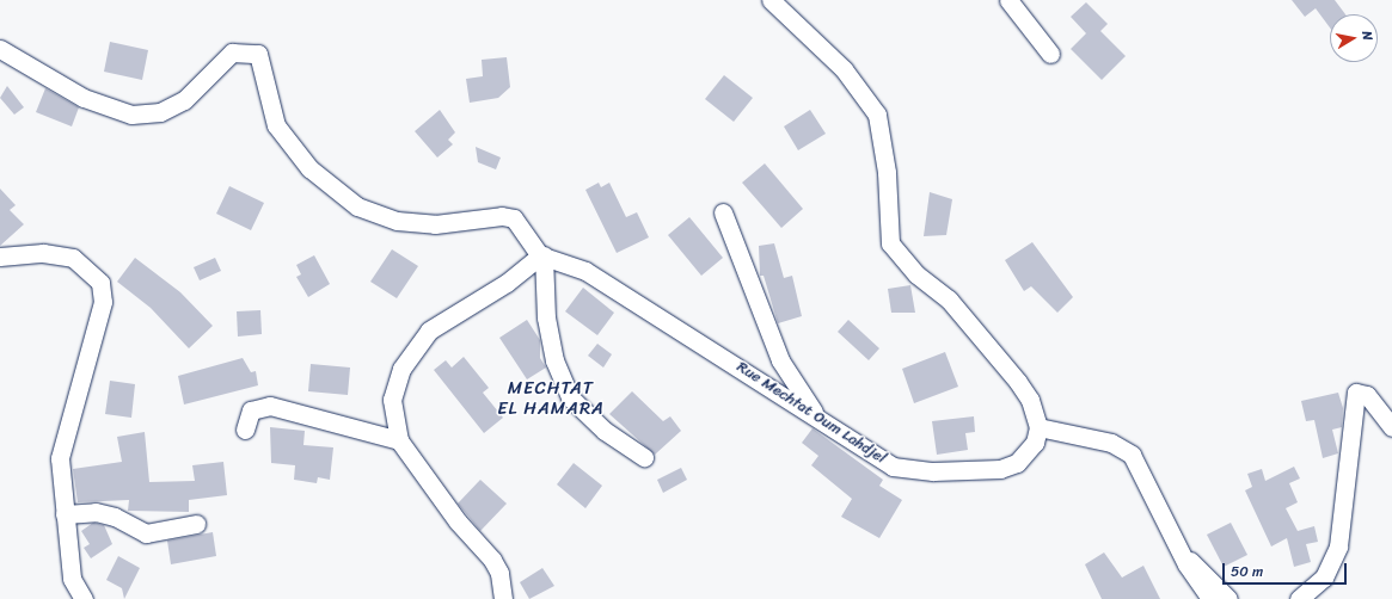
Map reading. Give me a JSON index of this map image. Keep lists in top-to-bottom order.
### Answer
{
  "streets": {
    "street": ["Rue Mechtat Oum Lahdjel"]
  },
  "districts": ["MECHTAT EL HAMARA"],
  "scale_bar": "50 m",
  "north": "right"
}
